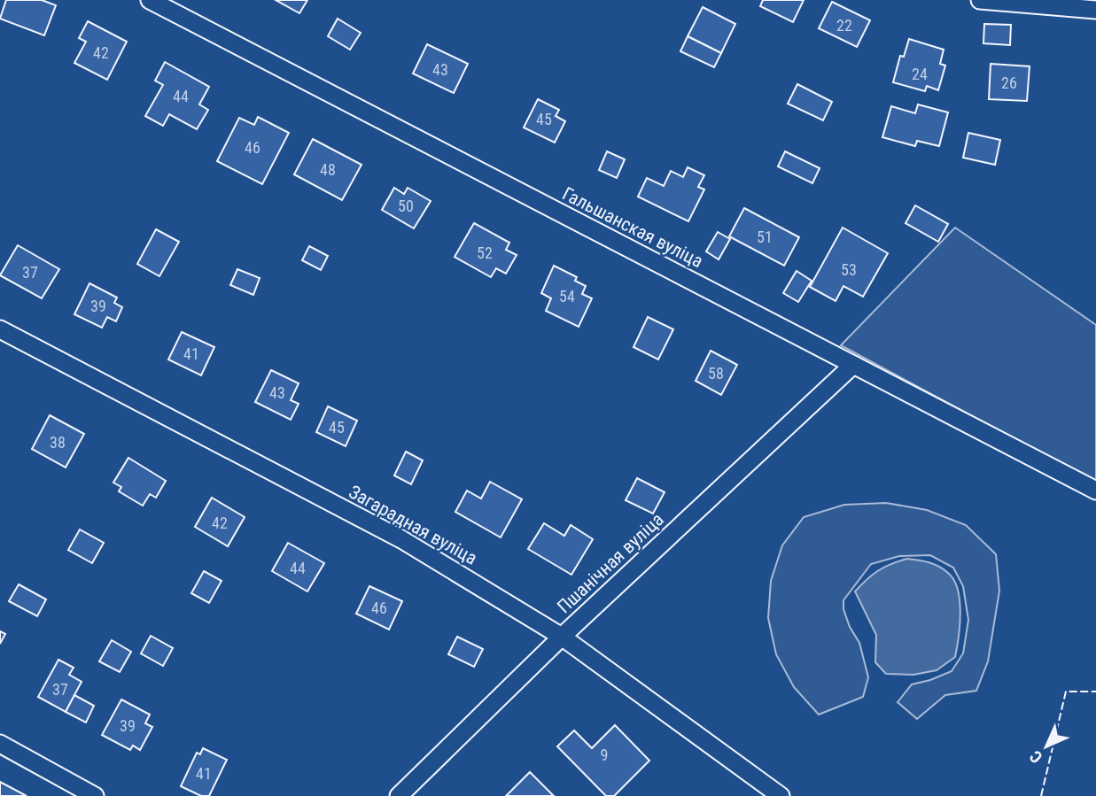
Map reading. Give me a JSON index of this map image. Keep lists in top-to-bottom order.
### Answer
{
  "streets": {
    "street": ["Гальшанская вуліца", "Загарадная вуліца", "Пшанічная вуліца"]
  },
  "crossings": [
    ["Гальшанская вуліца", "Пшанічная вуліца"],
    ["Загарадная вуліца", "Пшанічная вуліца"]
  ],
  "house_numbers": [
    "22",
    "42",
    "43",
    "24",
    "26",
    "44",
    "45",
    "46",
    "48",
    "50",
    "51",
    "52",
    "53",
    "37",
    "54",
    "39",
    "41",
    "58",
    "43",
    "45",
    "38",
    "42",
    "44",
    "46",
    "37",
    "39",
    "9",
    "41"
  ],
  "north": "bottom left"
}
